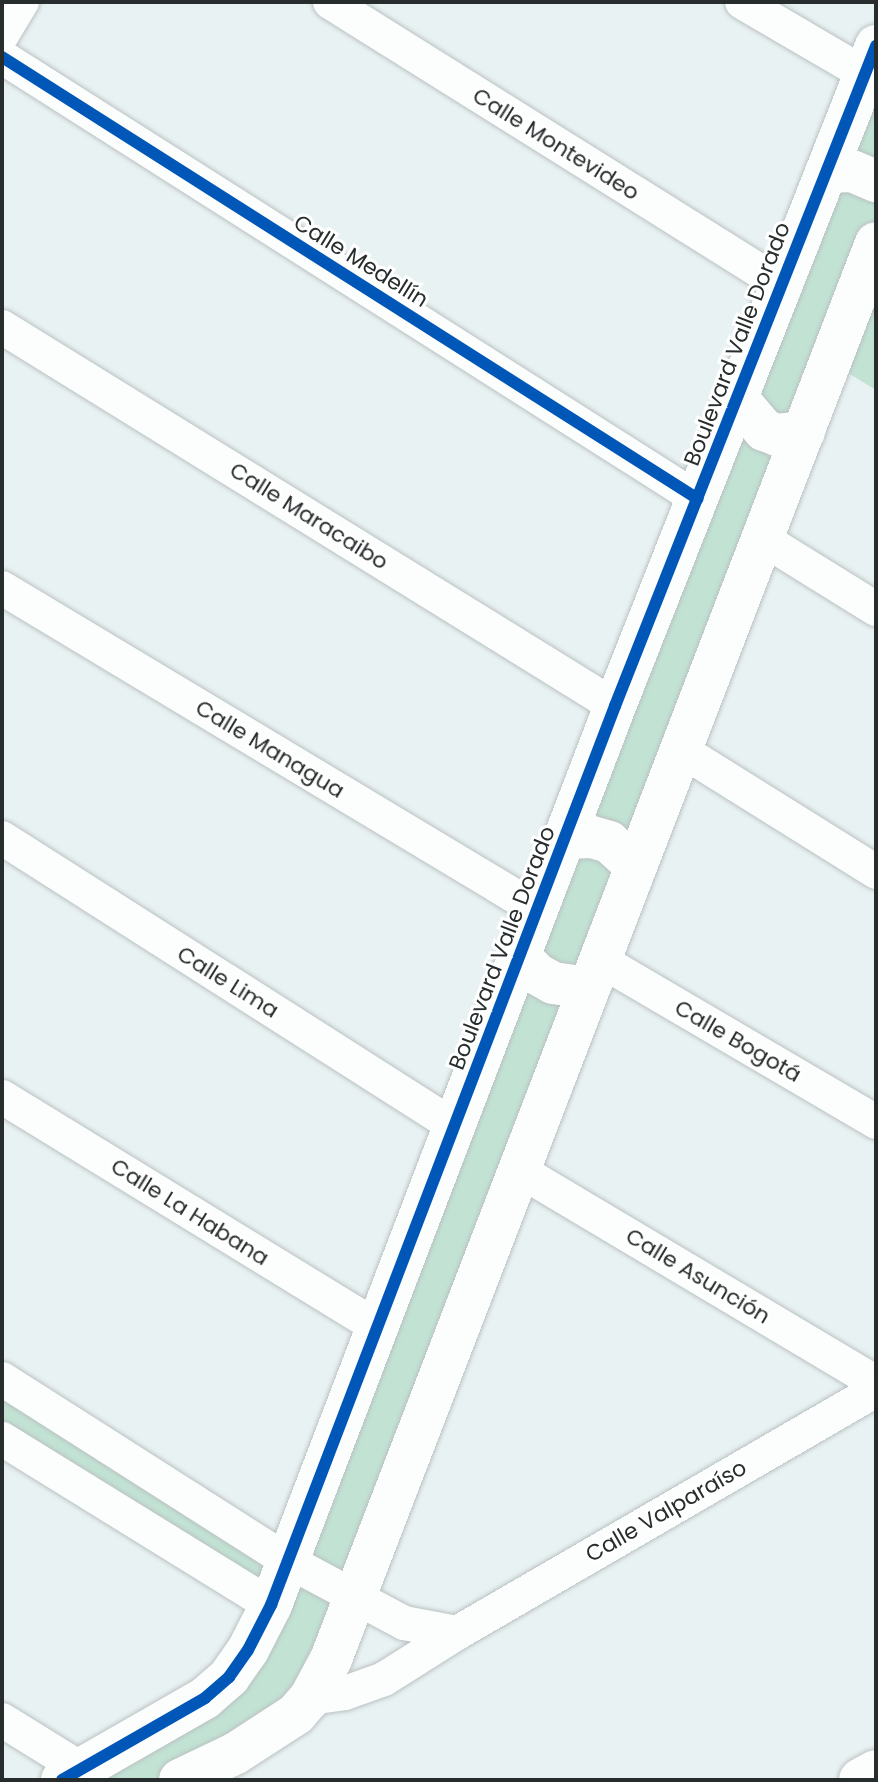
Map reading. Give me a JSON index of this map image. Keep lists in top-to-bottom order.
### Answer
{
  "streets": {
    "street": [
      "Calle Montevideo",
      "Calle Medellín",
      "Boulevard Valle Dorado",
      "Calle Maracaibo",
      "Calle Managua",
      "Calle Lima",
      "Calle Bogotá",
      "Calle La Habana",
      "Calle Asunción",
      "Calle Valparaíso"
    ]
  },
  "crossings": [
    ["Calle Montevideo", "Boulevard Valle Dorado"],
    ["Calle Medellín", "Boulevard Valle Dorado"],
    ["Boulevard Valle Dorado", "Calle Maracaibo"],
    ["Boulevard Valle Dorado", "Calle Managua"],
    ["Boulevard Valle Dorado", "Calle Lima"],
    ["Boulevard Valle Dorado", "Calle La Habana"]
  ]
}
